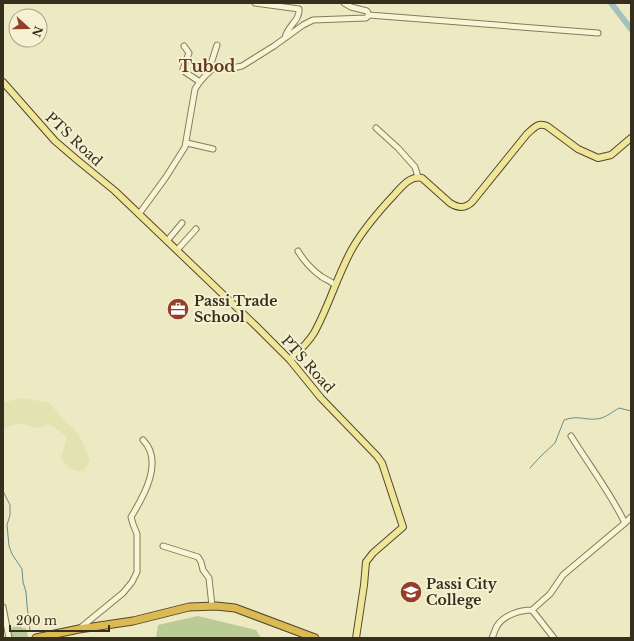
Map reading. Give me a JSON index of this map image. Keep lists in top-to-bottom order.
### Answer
{
  "streets": {
    "main road": ["PTS Road"]
  },
  "districts": ["Tubod"],
  "places": {
    "office": ["Passi Trade School"],
    "school or university": ["Passi City College"]
  },
  "scale_bar": "200 m",
  "north": "right"
}
